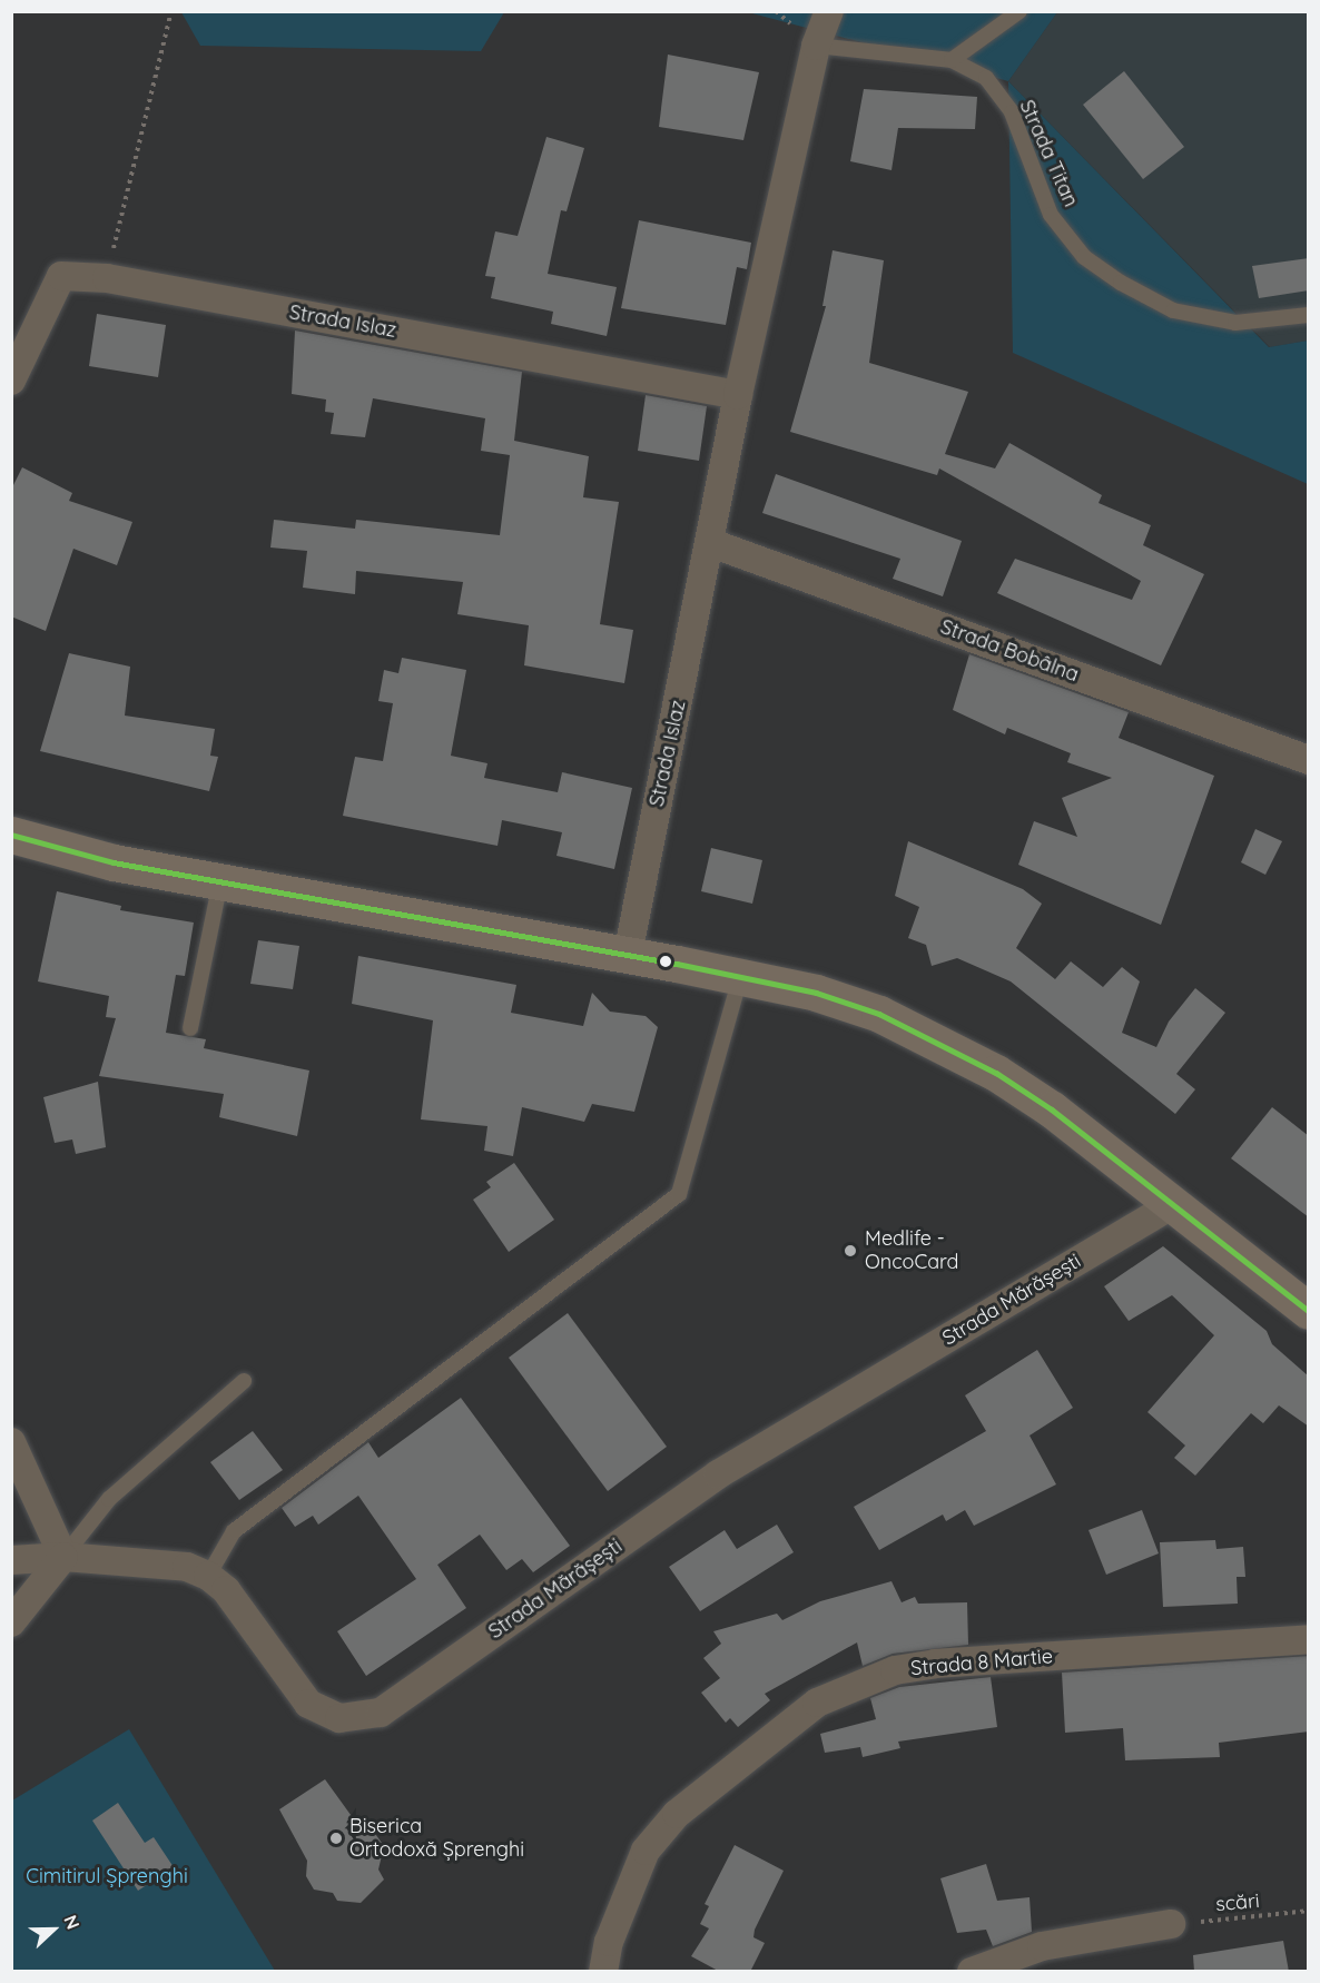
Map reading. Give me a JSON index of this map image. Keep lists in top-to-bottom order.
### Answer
{
  "streets": {
    "street": [
      "Strada Islaz",
      "Strada Bobâlna",
      "Strada Mărășești",
      "Strada 8 Martie"
    ],
    "lane": ["Strada Titan"],
    "path": ["scări"]
  },
  "crossings": [
    ["Strada Titan", "Strada Islaz"],
    ["Strada Islaz", "Strada Bobâlna"]
  ],
  "parks": ["Cimitirul Șprenghi"],
  "places": ["Medlife - OncoCard", "Biserica Ortodoxă Șprenghi"],
  "north": "right"
}
